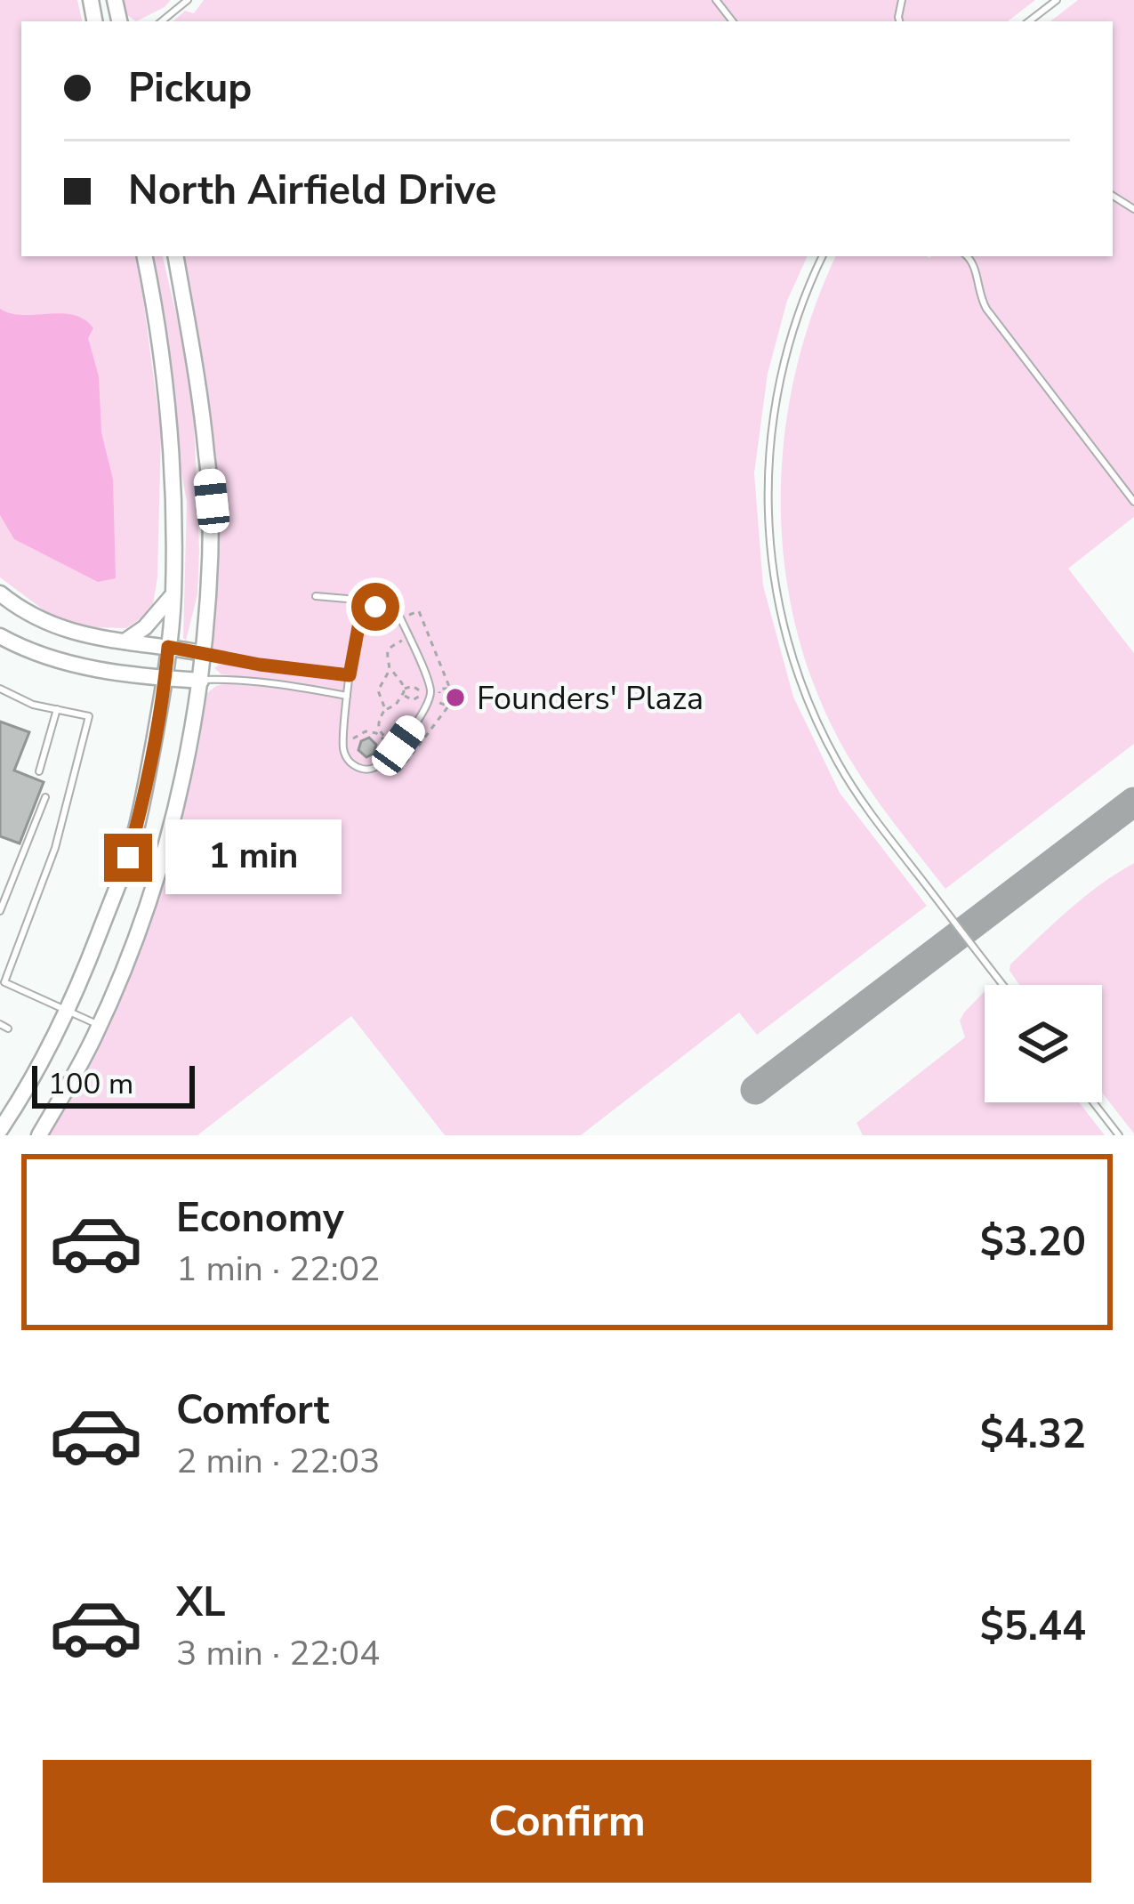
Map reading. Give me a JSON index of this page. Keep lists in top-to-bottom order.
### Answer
{
  "places": ["Founders' Plaza"],
  "scale_bar": "100 m",
  "page": {
    "banner": ["Pickup", "North Airfield Drive"],
    "bubble": "1 min",
    "scale": "100 m",
    "list": [
      {
        "name": "Economy",
        "note": "1 min · 22:02",
        "value": "$3.20"
      },
      {
        "name": "Comfort",
        "note": "2 min · 22:03",
        "value": "$4.32"
      },
      {
        "name": "XL",
        "note": "3 min · 22:04",
        "value": "$5.44"
      }
    ],
    "buttons": "Confirm"
  }
}
